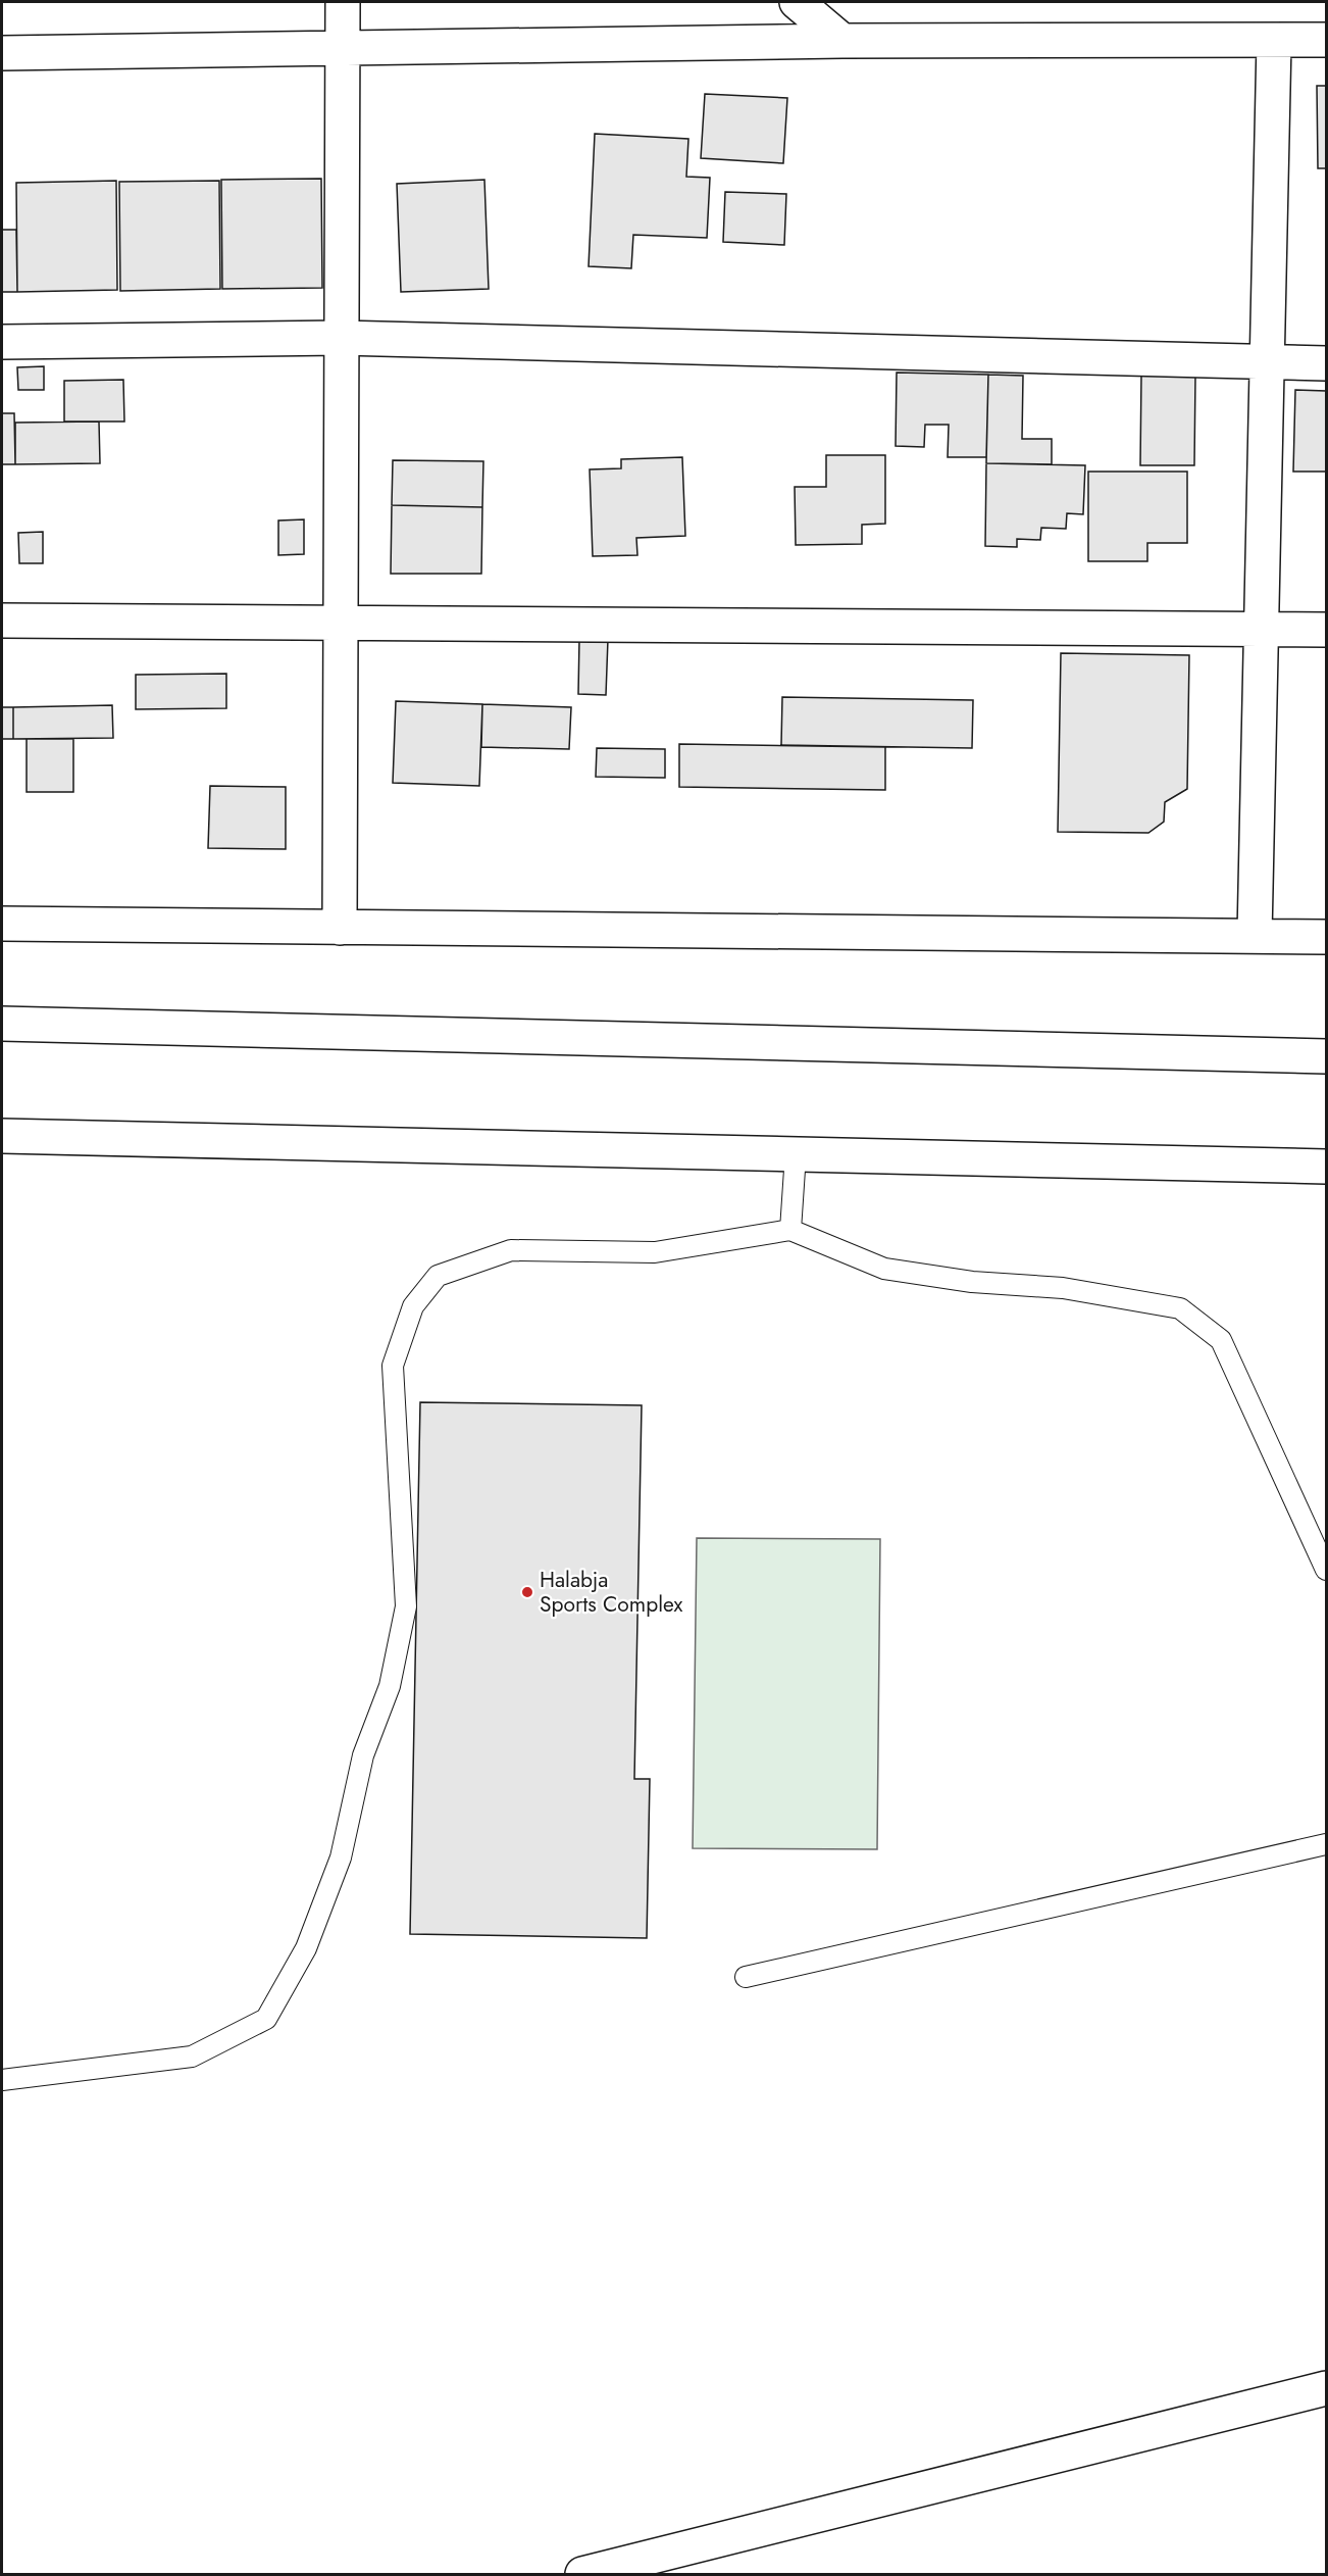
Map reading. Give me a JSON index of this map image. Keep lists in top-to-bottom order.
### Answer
{
  "places": ["Halabja Sports Complex"]
}
